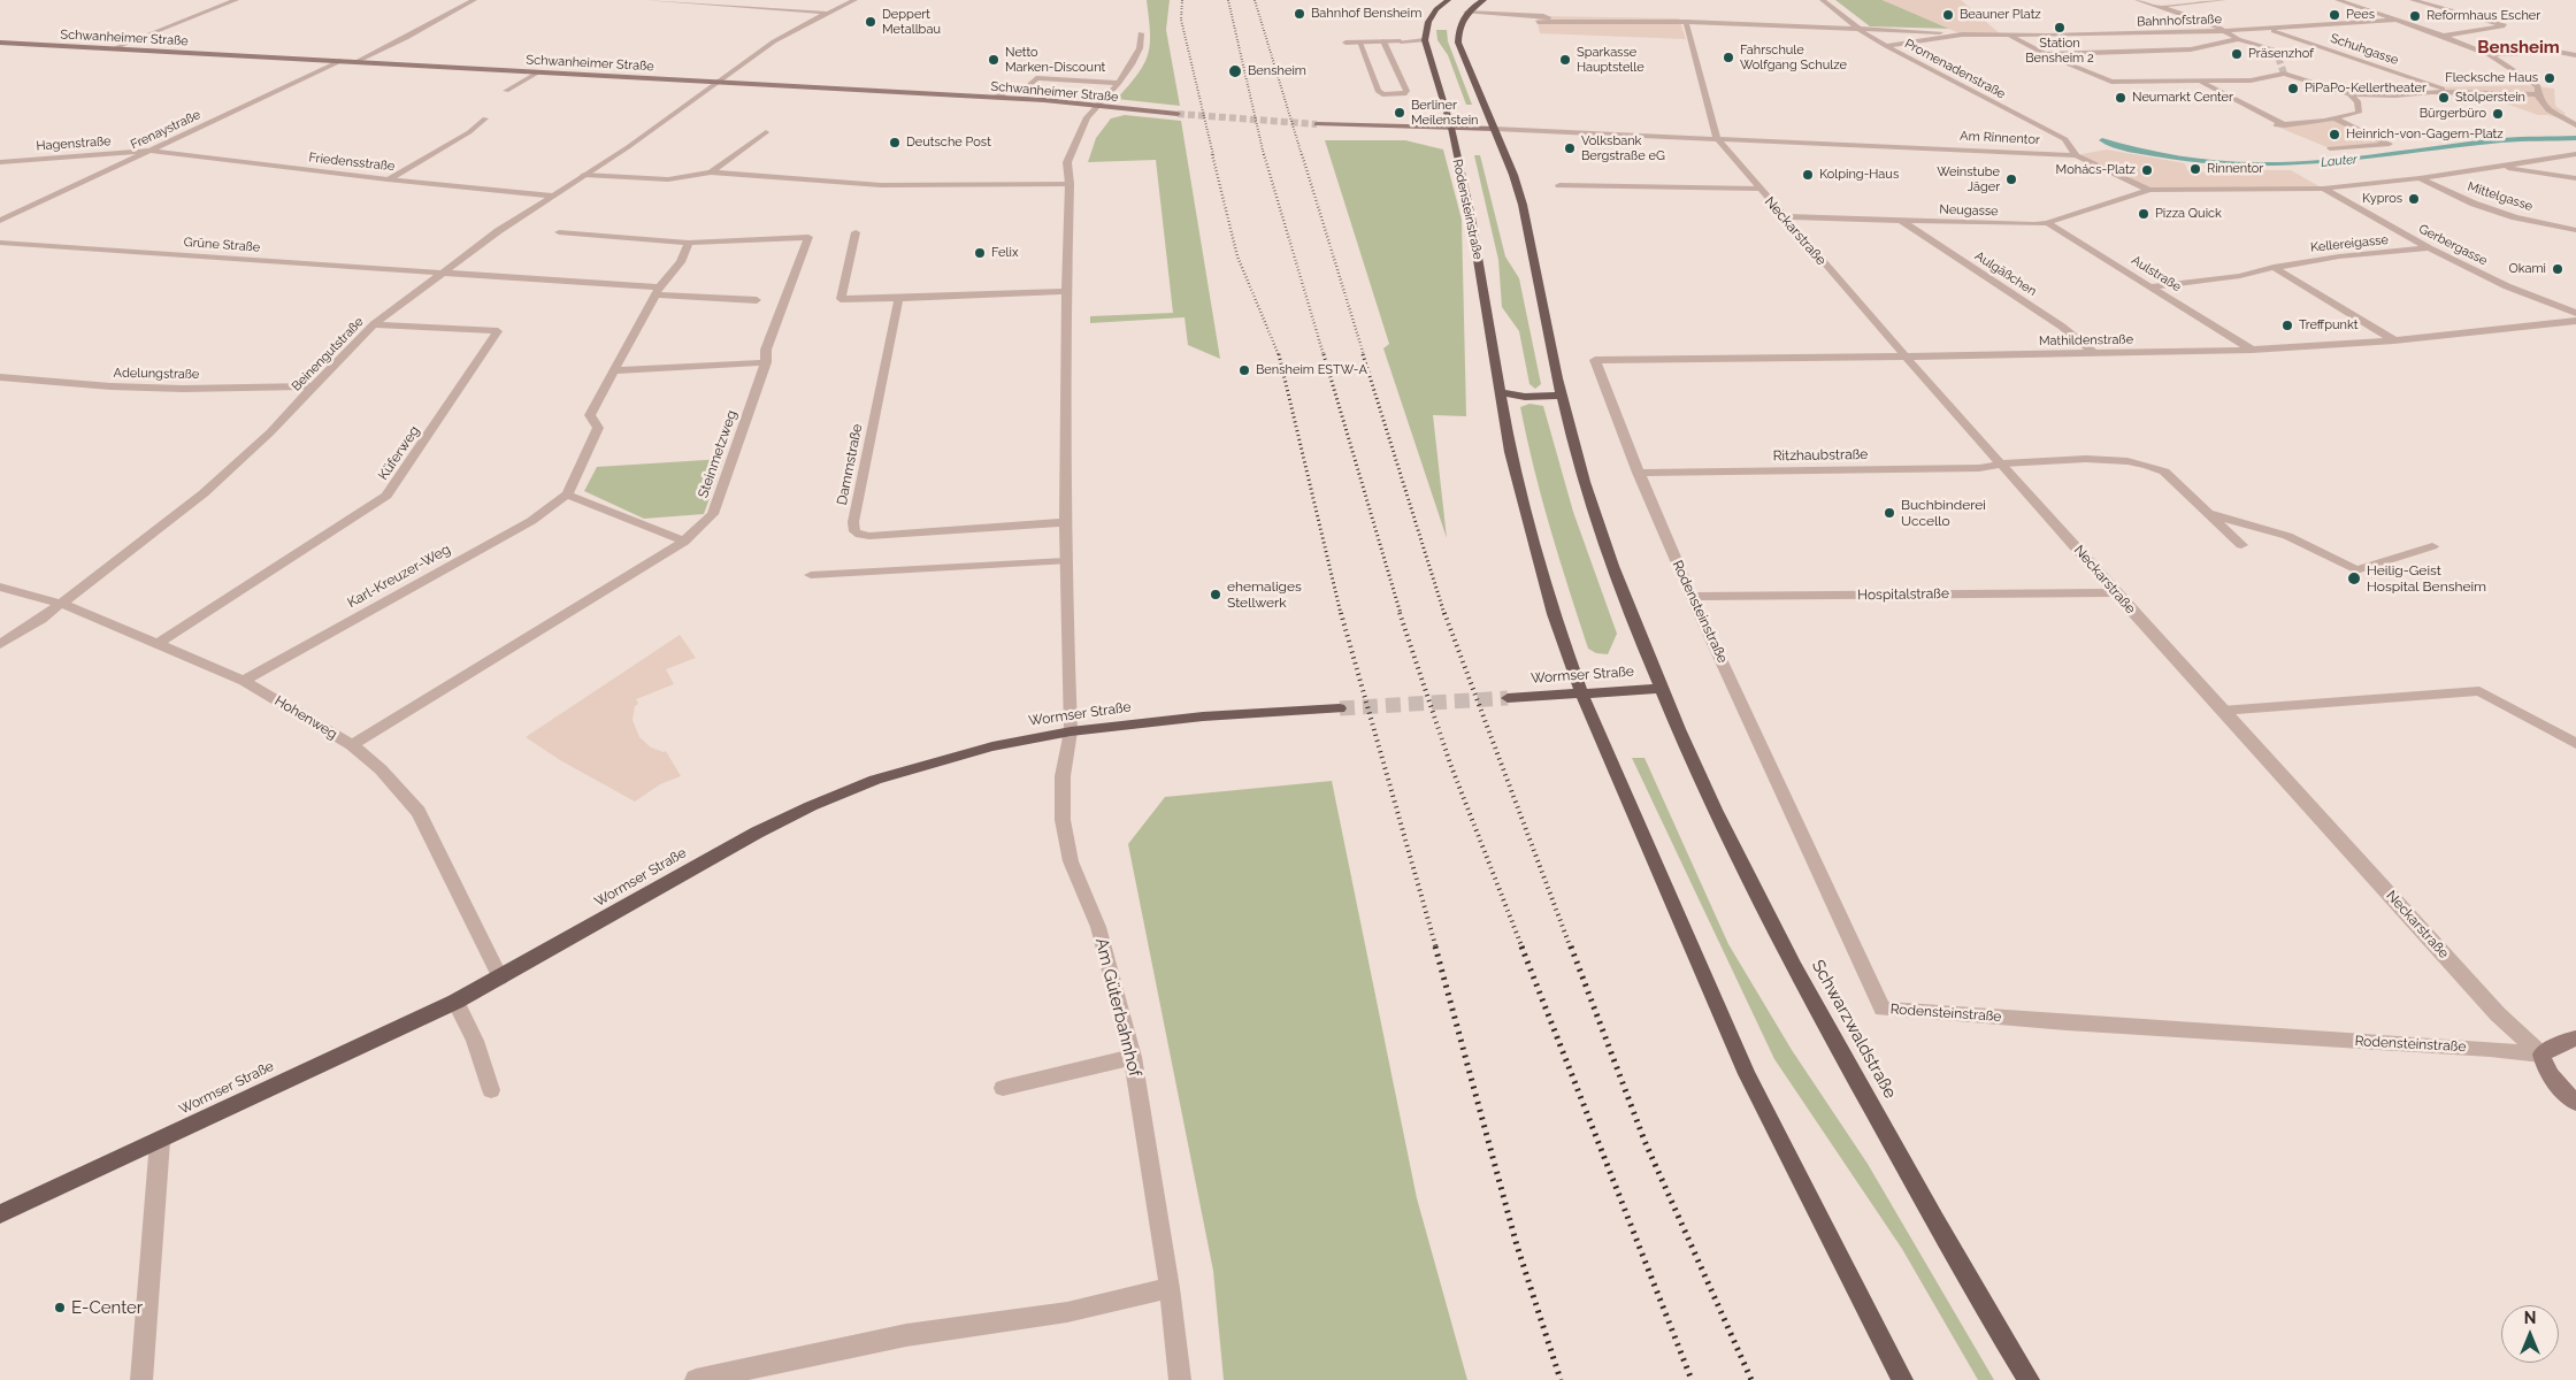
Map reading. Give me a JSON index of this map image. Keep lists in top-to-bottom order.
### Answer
{
  "streets": {
    "main road": [
      "Schwanheimer Straße",
      "Rodensteinstraße",
      "Neckarstraße",
      "Wormser Straße",
      "Schwarzwaldstraße"
    ],
    "street": [
      "Bahnhofstraße",
      "Schuhgasse",
      "Promenadenstraße",
      "Frenaystraße",
      "Am Rinnentor",
      "Hagenstraße",
      "Friedensstraße",
      "Mittelgasse",
      "Neugasse",
      "Kellereigasse",
      "Grüne Straße",
      "Gerbergasse",
      "Aulgäßchen",
      "Aulstraße",
      "Mathildenstraße",
      "Beinengutstraße",
      "Adelungstraße",
      "Küferweg",
      "Steinmetzweg",
      "Ritzhaubstraße",
      "Dammstraße",
      "Karl-Kreuzer-Weg",
      "Hospitalstraße",
      "Hohenweg",
      "Am Güterbahnhof"
    ]
  },
  "crossings": [
    ["Bahnhofstraße", "Schuhgasse"],
    ["Bahnhofstraße", "Promenadenstraße"],
    ["Bahnhofstraße", "Neckarstraße"],
    ["Schwanheimer Straße", "Frenaystraße"],
    ["Schwanheimer Straße", "Beinengutstraße"],
    ["Promenadenstraße", "Am Rinnentor"],
    ["Frenaystraße", "Hagenstraße"],
    ["Frenaystraße", "Friedensstraße"],
    ["Am Rinnentor", "Mittelgasse"],
    ["Am Rinnentor", "Neugasse"],
    ["Am Rinnentor", "Neckarstraße"],
    ["Am Rinnentor", "Gerbergasse"],
    ["Hagenstraße", "Friedensstraße"],
    ["Friedensstraße", "Beinengutstraße"],
    ["Rodensteinstraße", "Neckarstraße"],
    ["Rodensteinstraße", "Mathildenstraße"],
    ["Rodensteinstraße", "Ritzhaubstraße"],
    ["Rodensteinstraße", "Hospitalstraße"],
    ["Rodensteinstraße", "Wormser Straße"],
    ["Neugasse", "Neckarstraße"],
    ["Neugasse", "Aulgäßchen"],
    ["Neugasse", "Aulstraße"],
    ["Neckarstraße", "Mathildenstraße"],
    ["Neckarstraße", "Ritzhaubstraße"],
    ["Neckarstraße", "Hospitalstraße"],
    ["Kellereigasse", "Gerbergasse"],
    ["Kellereigasse", "Aulstraße"],
    ["Grüne Straße", "Beinengutstraße"],
    ["Aulgäßchen", "Mathildenstraße"],
    ["Aulstraße", "Mathildenstraße"],
    ["Beinengutstraße", "Adelungstraße"],
    ["Beinengutstraße", "Küferweg"],
    ["Beinengutstraße", "Hohenweg"],
    ["Küferweg", "Hohenweg"],
    ["Steinmetzweg", "Karl-Kreuzer-Weg"],
    ["Steinmetzweg", "Hohenweg"],
    ["Karl-Kreuzer-Weg", "Hohenweg"],
    ["Wormser Straße", "Hohenweg"],
    ["Wormser Straße", "Am Güterbahnhof"],
    ["Wormser Straße", "Schwarzwaldstraße"]
  ],
  "districts": ["Bensheim"],
  "water": ["Lauter"],
  "places": [
    "Bahnhof Bensheim",
    "Beauner Platz",
    "Pees",
    "Reformhaus Escher",
    "Deppert Metallbau",
    "Station Bensheim 2",
    "Präsenzhof",
    "Fahrschule Wolfgang Schulze",
    "Netto Marken-Discount",
    "Sparkasse Hauptstelle",
    "Bensheim",
    "Flecksche Haus",
    "PiPaPo-Kellertheater",
    "Neumarkt Center",
    "Stolperstein",
    "Berliner Meilenstein",
    "Bürgerbüro",
    "Heinrich-von-Gagern-Platz",
    "Deutsche Post",
    "Volksbank Bergstraße eG",
    "Rinnentor",
    "Mohács-Platz",
    "Kolping-Haus",
    "Weinstube Jäger",
    "Kypros",
    "Pizza Quick",
    "Felix",
    "Okami",
    "Treffpunkt",
    "Bensheim ESTW-A",
    "Buchbinderei Uccello",
    "Heilig-Geist Hospital Bensheim",
    "ehemaliges Stellwerk",
    "E-Center"
  ],
  "north": "top"
}
